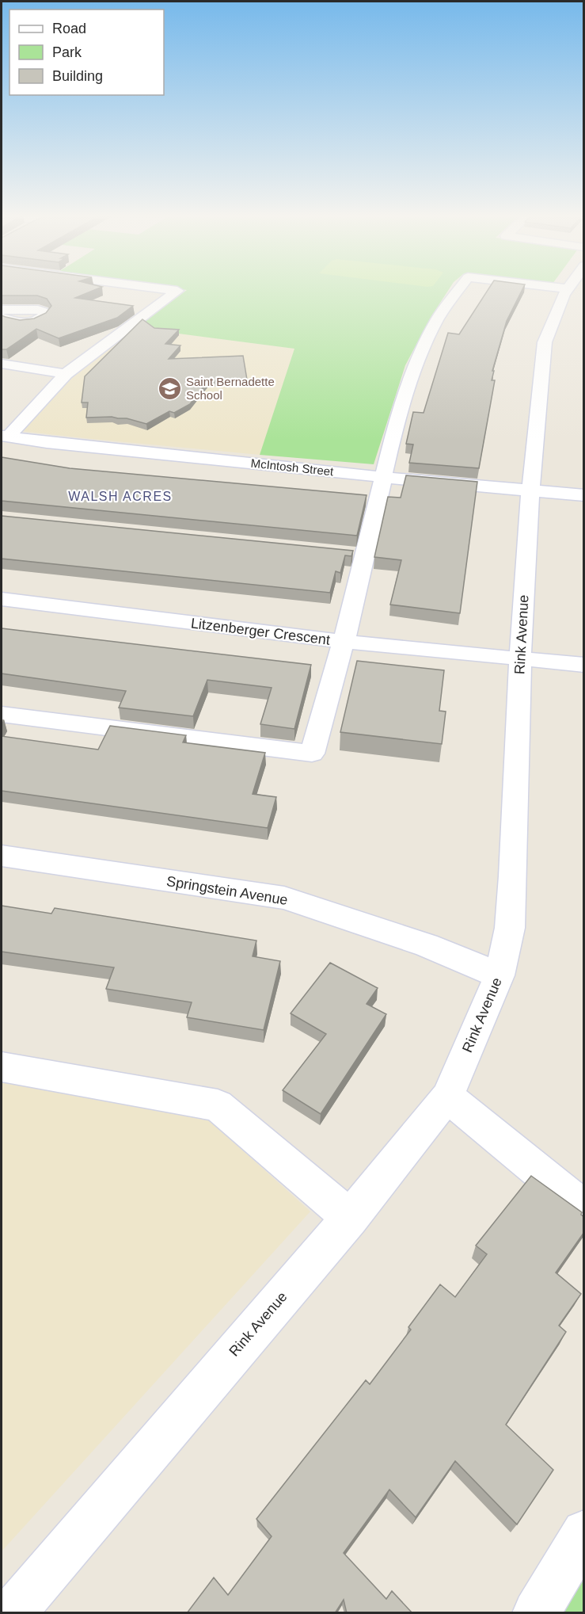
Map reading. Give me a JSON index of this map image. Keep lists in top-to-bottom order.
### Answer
{
  "streets": {
    "street": [
      "McIntosh Street",
      "Litzenberger Crescent",
      "Rink Avenue",
      "Springstein Avenue"
    ]
  },
  "crossings": [
    ["McIntosh Street", "Rink Avenue"],
    ["Litzenberger Crescent", "Rink Avenue"],
    ["Rink Avenue", "Springstein Avenue"]
  ],
  "districts": ["WALSH ACRES"],
  "places": {
    "school or university": ["Saint Bernadette School"]
  },
  "legend": ["Road", "Park", "Building"]
}
